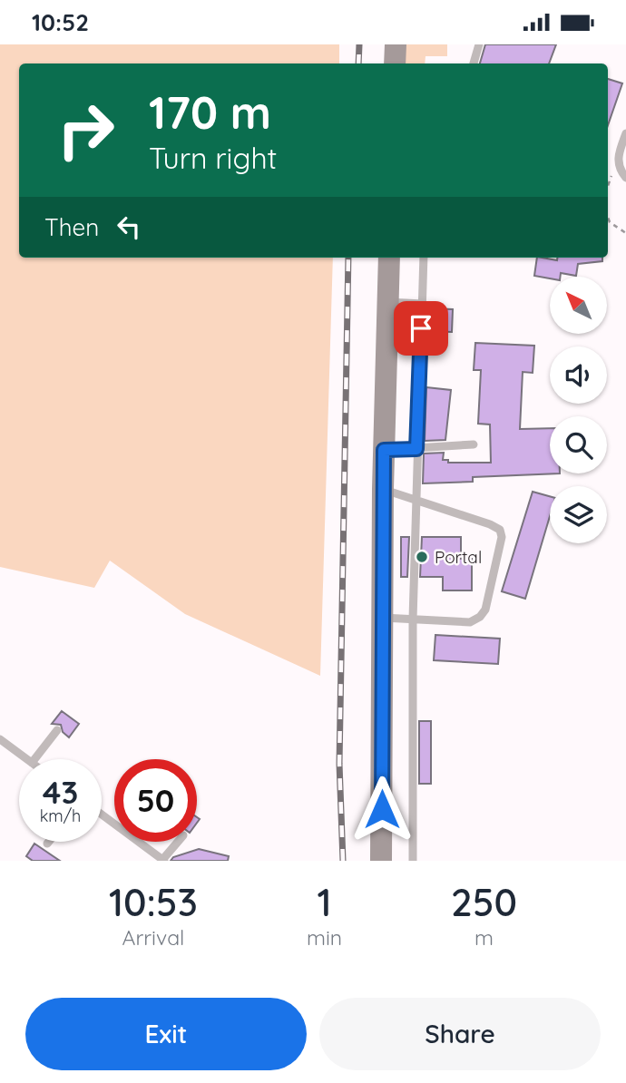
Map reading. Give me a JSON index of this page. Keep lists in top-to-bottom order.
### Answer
{
  "places": ["Portal"],
  "north": "top left",
  "page": {
    "status": "10:52",
    "turn": ["170 m", "Turn right"],
    "then": "Then",
    "speed": "43 km/h",
    "limit": "50",
    "eta": [
      "10:53",
      "Arrival",
      "1",
      "min",
      "250",
      "m"
    ],
    "buttons": ["Exit", "Share"]
  }
}
